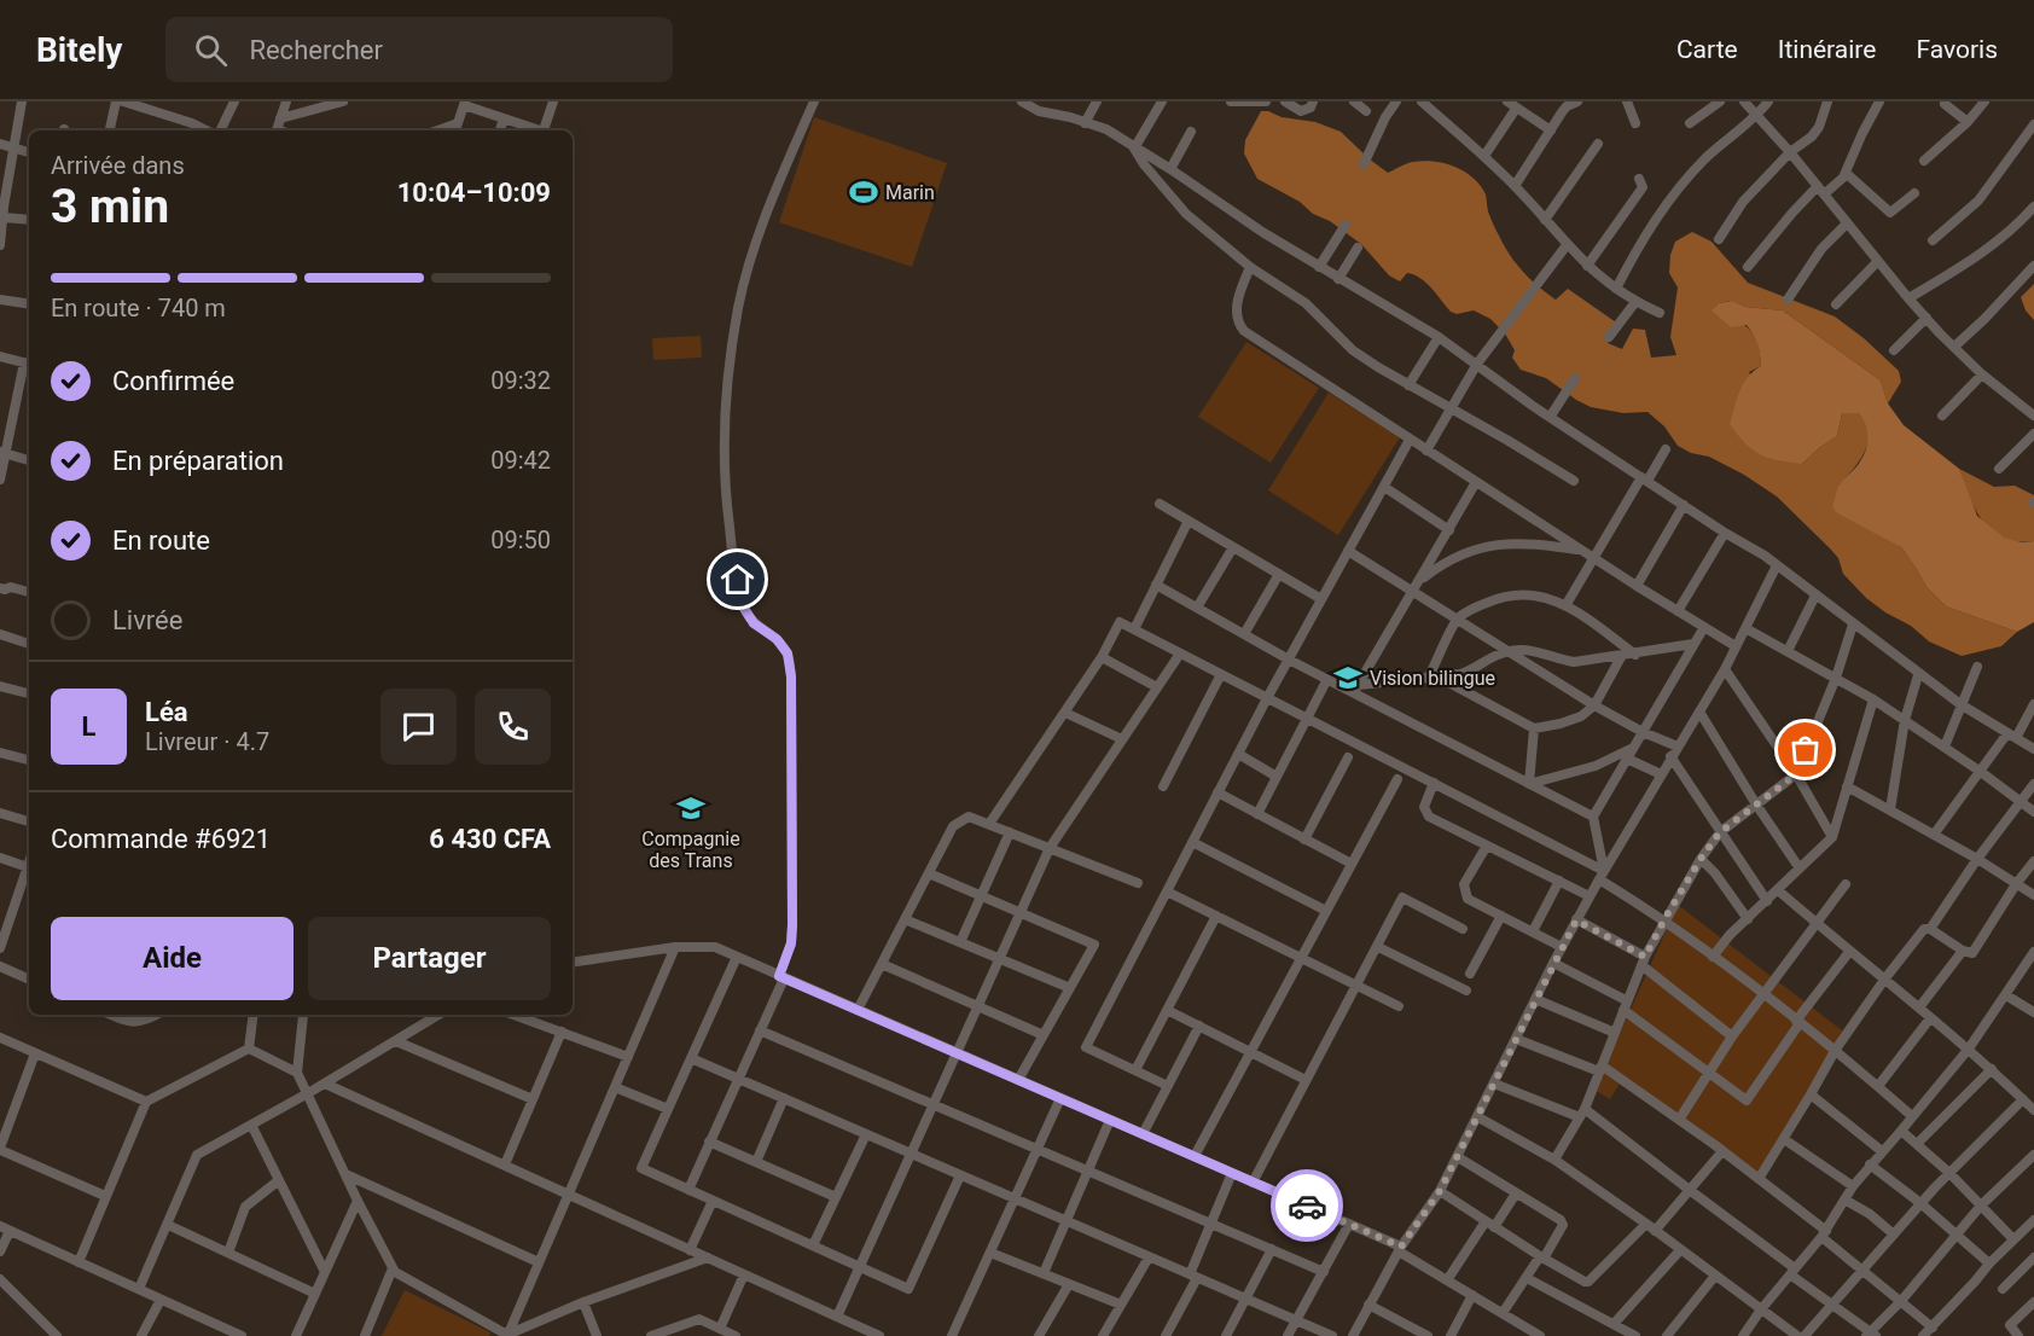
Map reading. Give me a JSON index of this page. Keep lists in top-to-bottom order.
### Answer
{
  "places": {
    "sports": ["Marin"],
    "school or university": ["Vision bilingue", "Compagnie des Trans"]
  },
  "page": {
    "header": "Bitely",
    "search": "Rechercher",
    "nav": ["Carte", "Itinéraire", "Favoris"],
    "heading": ["3 min", "Arrivée dans", "10:04–10:09"],
    "panel": [
      "Léa",
      "Livreur · 4.7",
      "Commande #6921",
      "6 430 CFA"
    ],
    "bar": "En route · 740 m",
    "list": [
      ["Confirmée", "09:32"],
      ["En préparation", "09:42"],
      ["En route", "09:50"],
      "Livrée"
    ],
    "round": "L",
    "buttons": ["Aide", "Partager"]
  }
}
